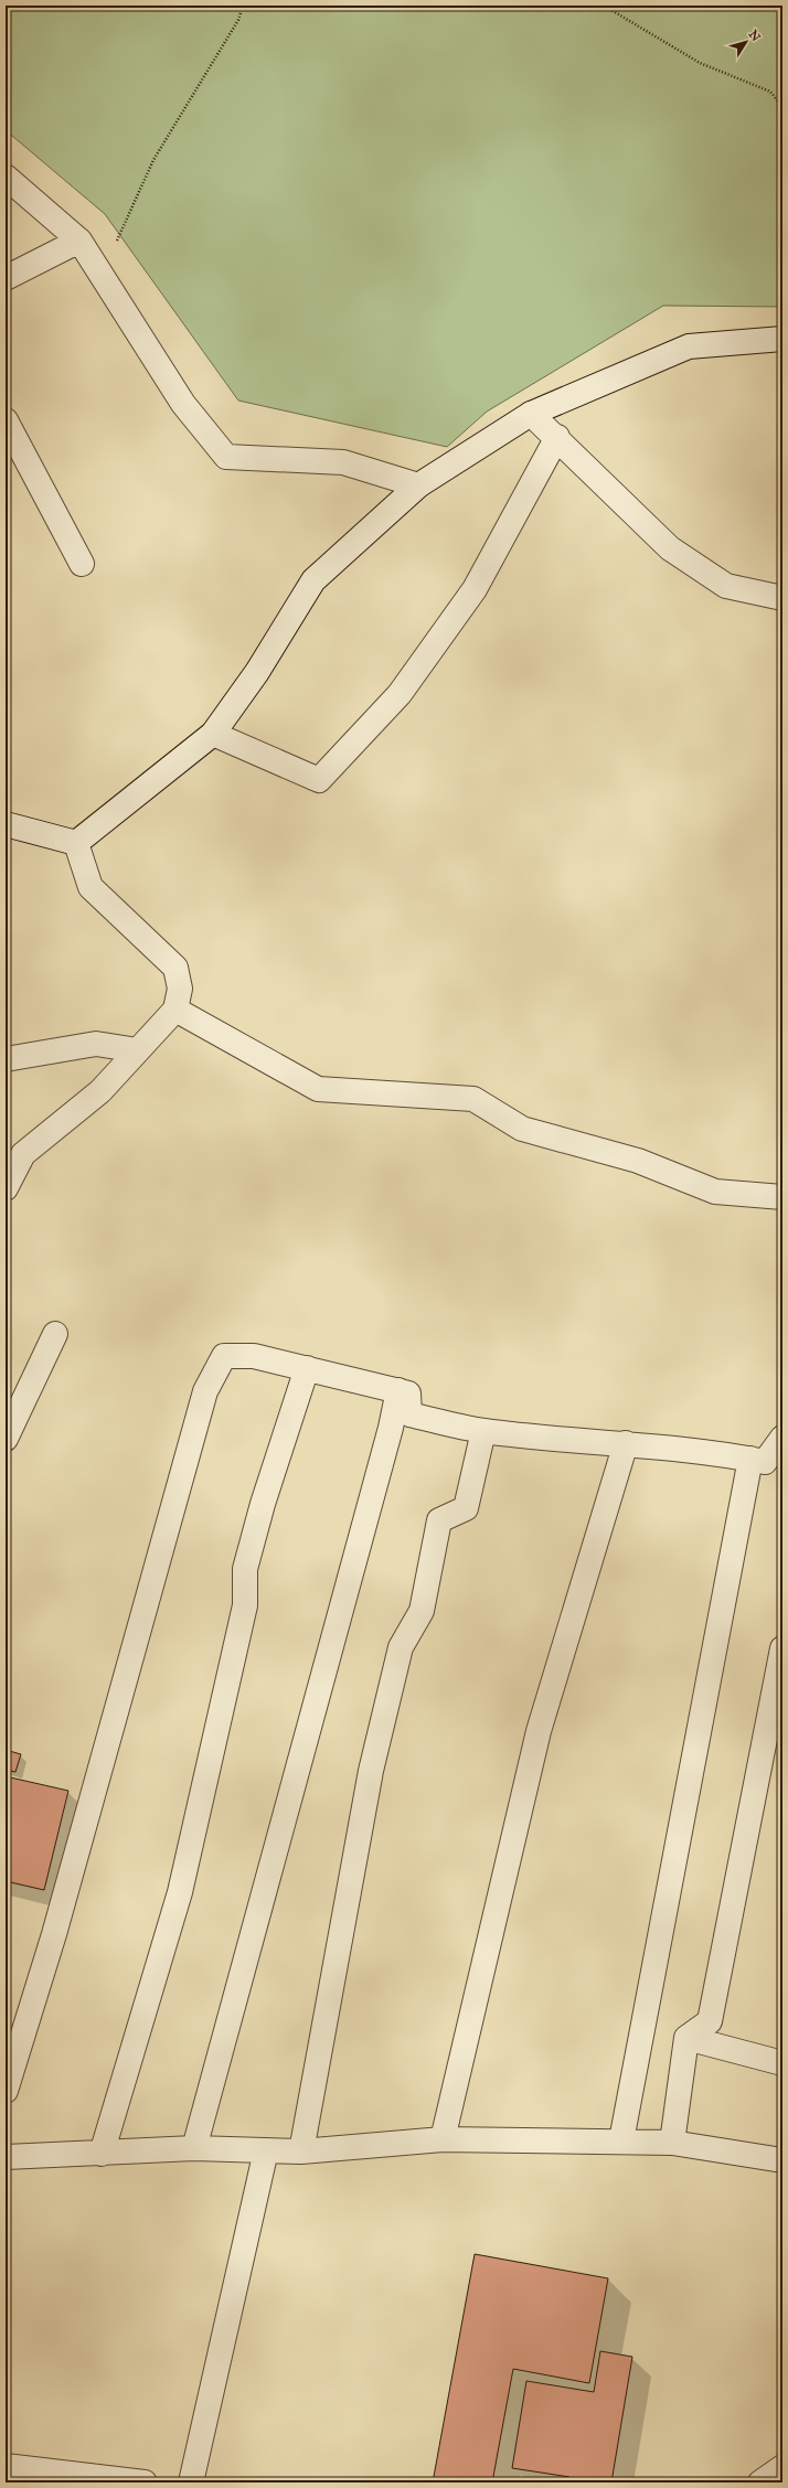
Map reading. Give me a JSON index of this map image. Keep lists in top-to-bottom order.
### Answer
{
  "north": "top right"
}
